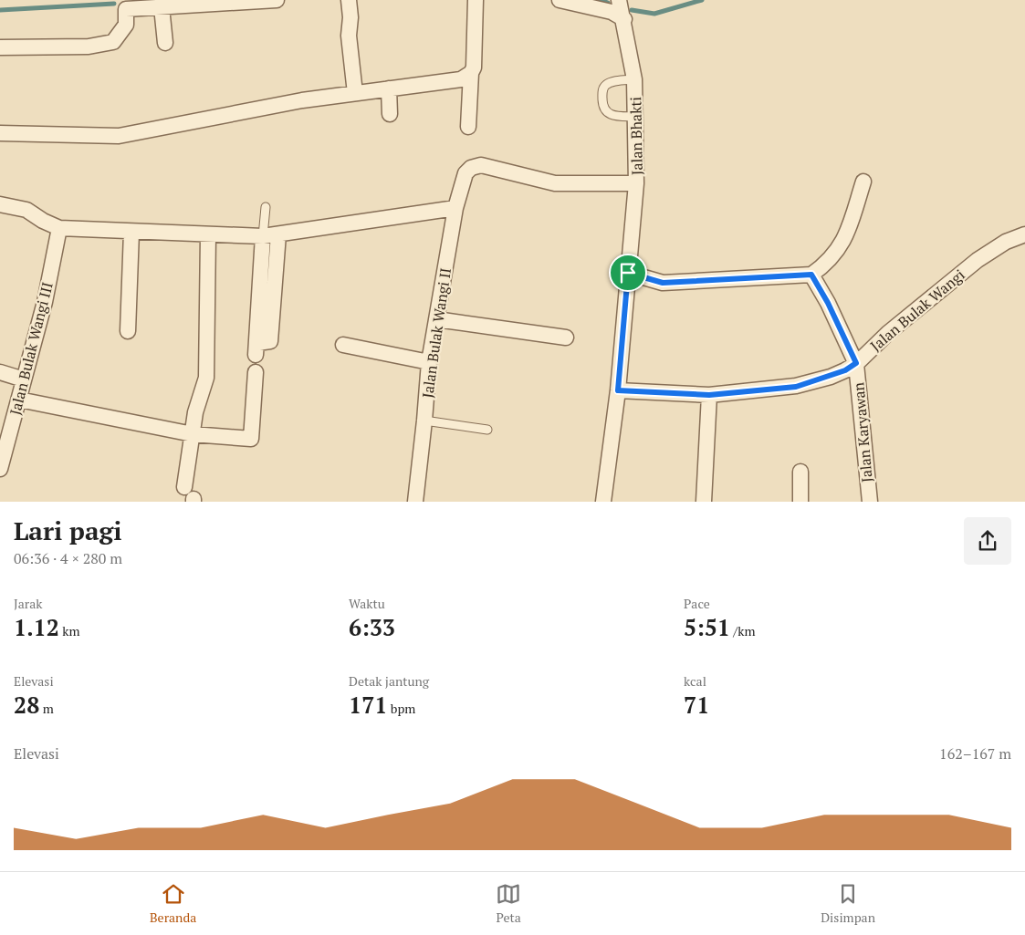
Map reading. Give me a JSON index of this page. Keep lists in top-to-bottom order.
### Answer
{
  "streets": {
    "street": [
      "Jalan Bhakti",
      "Jalan Bulak Wangi",
      "Jalan Bulak Wangi II",
      "Jalan Bulak Wangi III",
      "Jalan Karyawan"
    ]
  },
  "crossings": [
    ["Jalan Bhakti", "Jalan Bulak Wangi"],
    ["Jalan Bhakti", "Jalan Bulak Wangi II"],
    ["Jalan Bulak Wangi", "Jalan Karyawan"]
  ],
  "page": {
    "heading": ["Lari pagi", "06:36 · 4 × 280 m"],
    "stats": [
      ["Jarak", "1.12 km"],
      ["Waktu", "6:33"],
      ["Pace", "5:51 /km"],
      ["Elevasi", "28 m"],
      ["Detak jantung", "171 bpm"],
      ["kcal", "71"]
    ],
    "chart": ["Elevasi", "162–167 m"],
    "tabs": ["Beranda", "Peta", "Disimpan"]
  }
}
